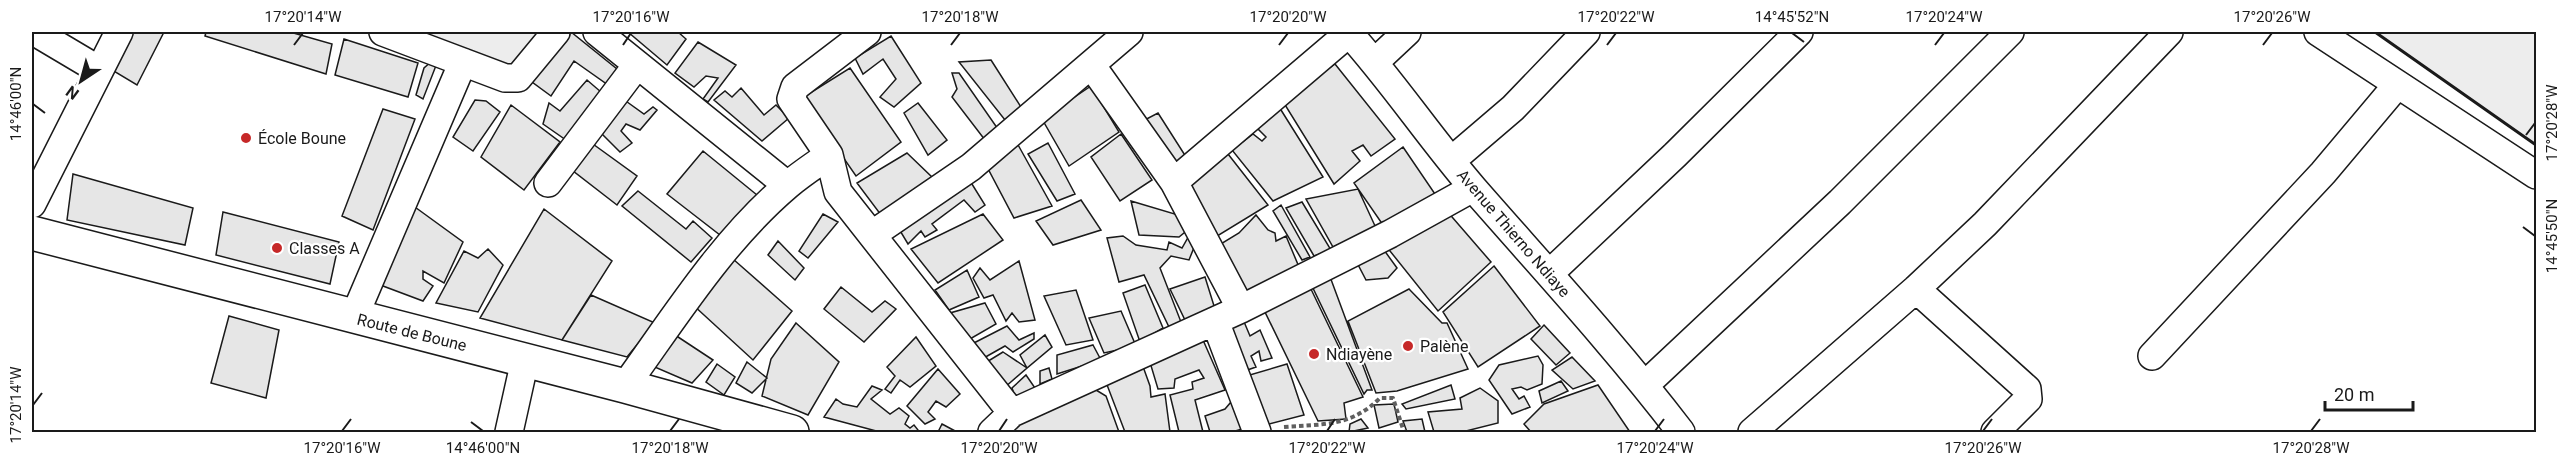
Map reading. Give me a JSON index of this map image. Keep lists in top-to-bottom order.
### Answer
{
  "streets": {
    "street": ["Avenue Thierno Ndiaye", "Route de Boune"]
  },
  "places": [
    "École Boune",
    "Classes A",
    "Palène",
    "Ndiayène"
  ],
  "scale_bar": "20 m",
  "north": "bottom left",
  "coordinates": [
    "17°20'14\"W",
    "17°20'16\"W",
    "17°20'18\"W",
    "17°20'20\"W",
    "17°20'22\"W",
    "14°45'52\"N",
    "17°20'24\"W",
    "17°20'26\"W",
    "14°46'00\"N",
    "17°20'28\"W",
    "14°45'50\"N"
  ]
}
